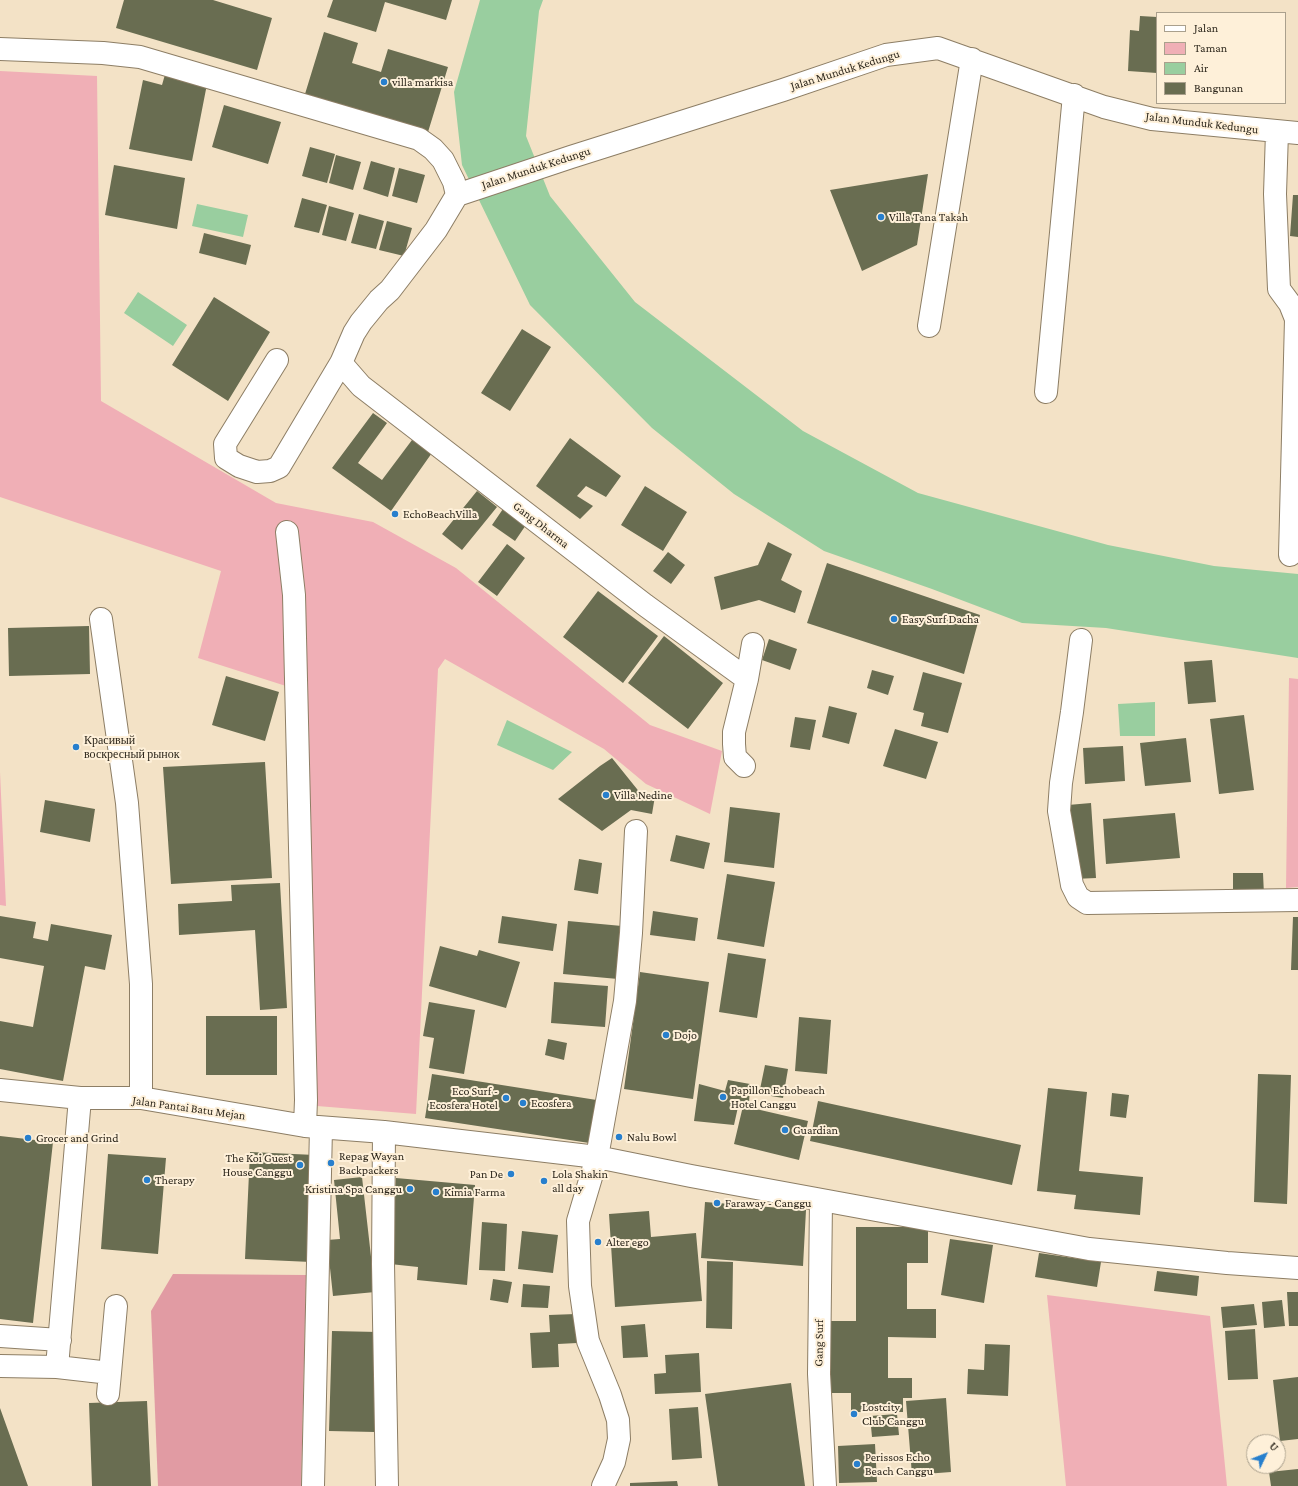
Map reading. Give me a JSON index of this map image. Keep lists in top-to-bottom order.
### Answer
{
  "streets": {
    "street": [
      "Jalan Munduk Kedungu",
      "Gang Dharma",
      "Jalan Pantai Batu Mejan",
      "Gang Surf"
    ]
  },
  "crossings": [
    ["Jalan Pantai Batu Mejan", "Gang Surf"]
  ],
  "places": [
    "villa markisa",
    "Villa Tana Takah",
    "EchoBeachVilla",
    "Easy Surf Dacha",
    "Красивый воскресный рынок",
    "Villa Nedine",
    "Dojo",
    "Papillon Echobeach Hotel Canggu",
    "Eco Surf - Ecosfera Hotel",
    "Ecosfera",
    "Guardian",
    "Nalu Bowl",
    "Grocer and Grind",
    "Repag Wayan Backpackers",
    "The Koi Guest House Canggu",
    "Pan De",
    "Therapy",
    "Lola Shakin all day",
    "Kristina Spa Canggu",
    "Kimia Farma",
    "Faraway - Canggu",
    "Alter ego",
    "Lostcity Club Canggu",
    "Perissos Echo Beach Canggu"
  ],
  "legend": [
    "Jalan",
    "Taman",
    "Air",
    "Bangunan"
  ],
  "north": "top right"
}
